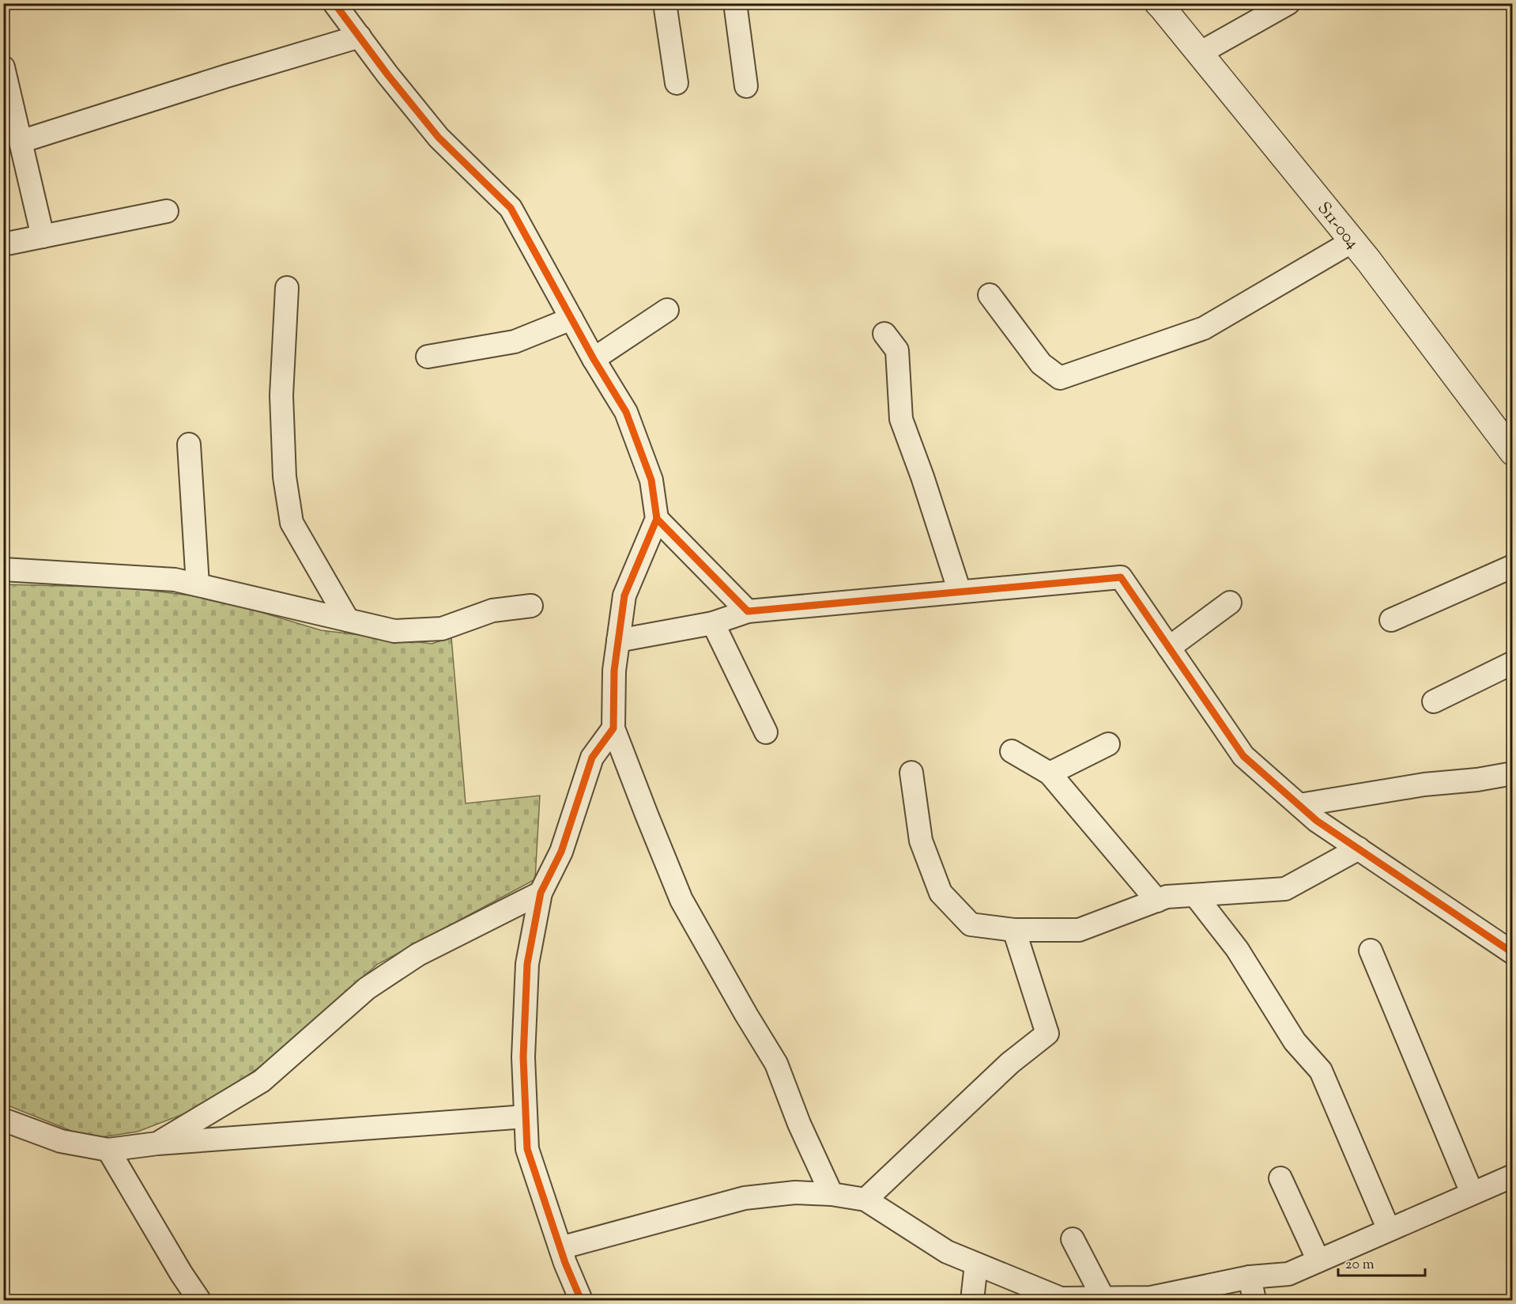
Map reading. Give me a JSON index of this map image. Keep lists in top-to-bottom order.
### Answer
{
  "streets": {
    "street": ["S11-004"]
  },
  "scale_bar": "20 m"
}
